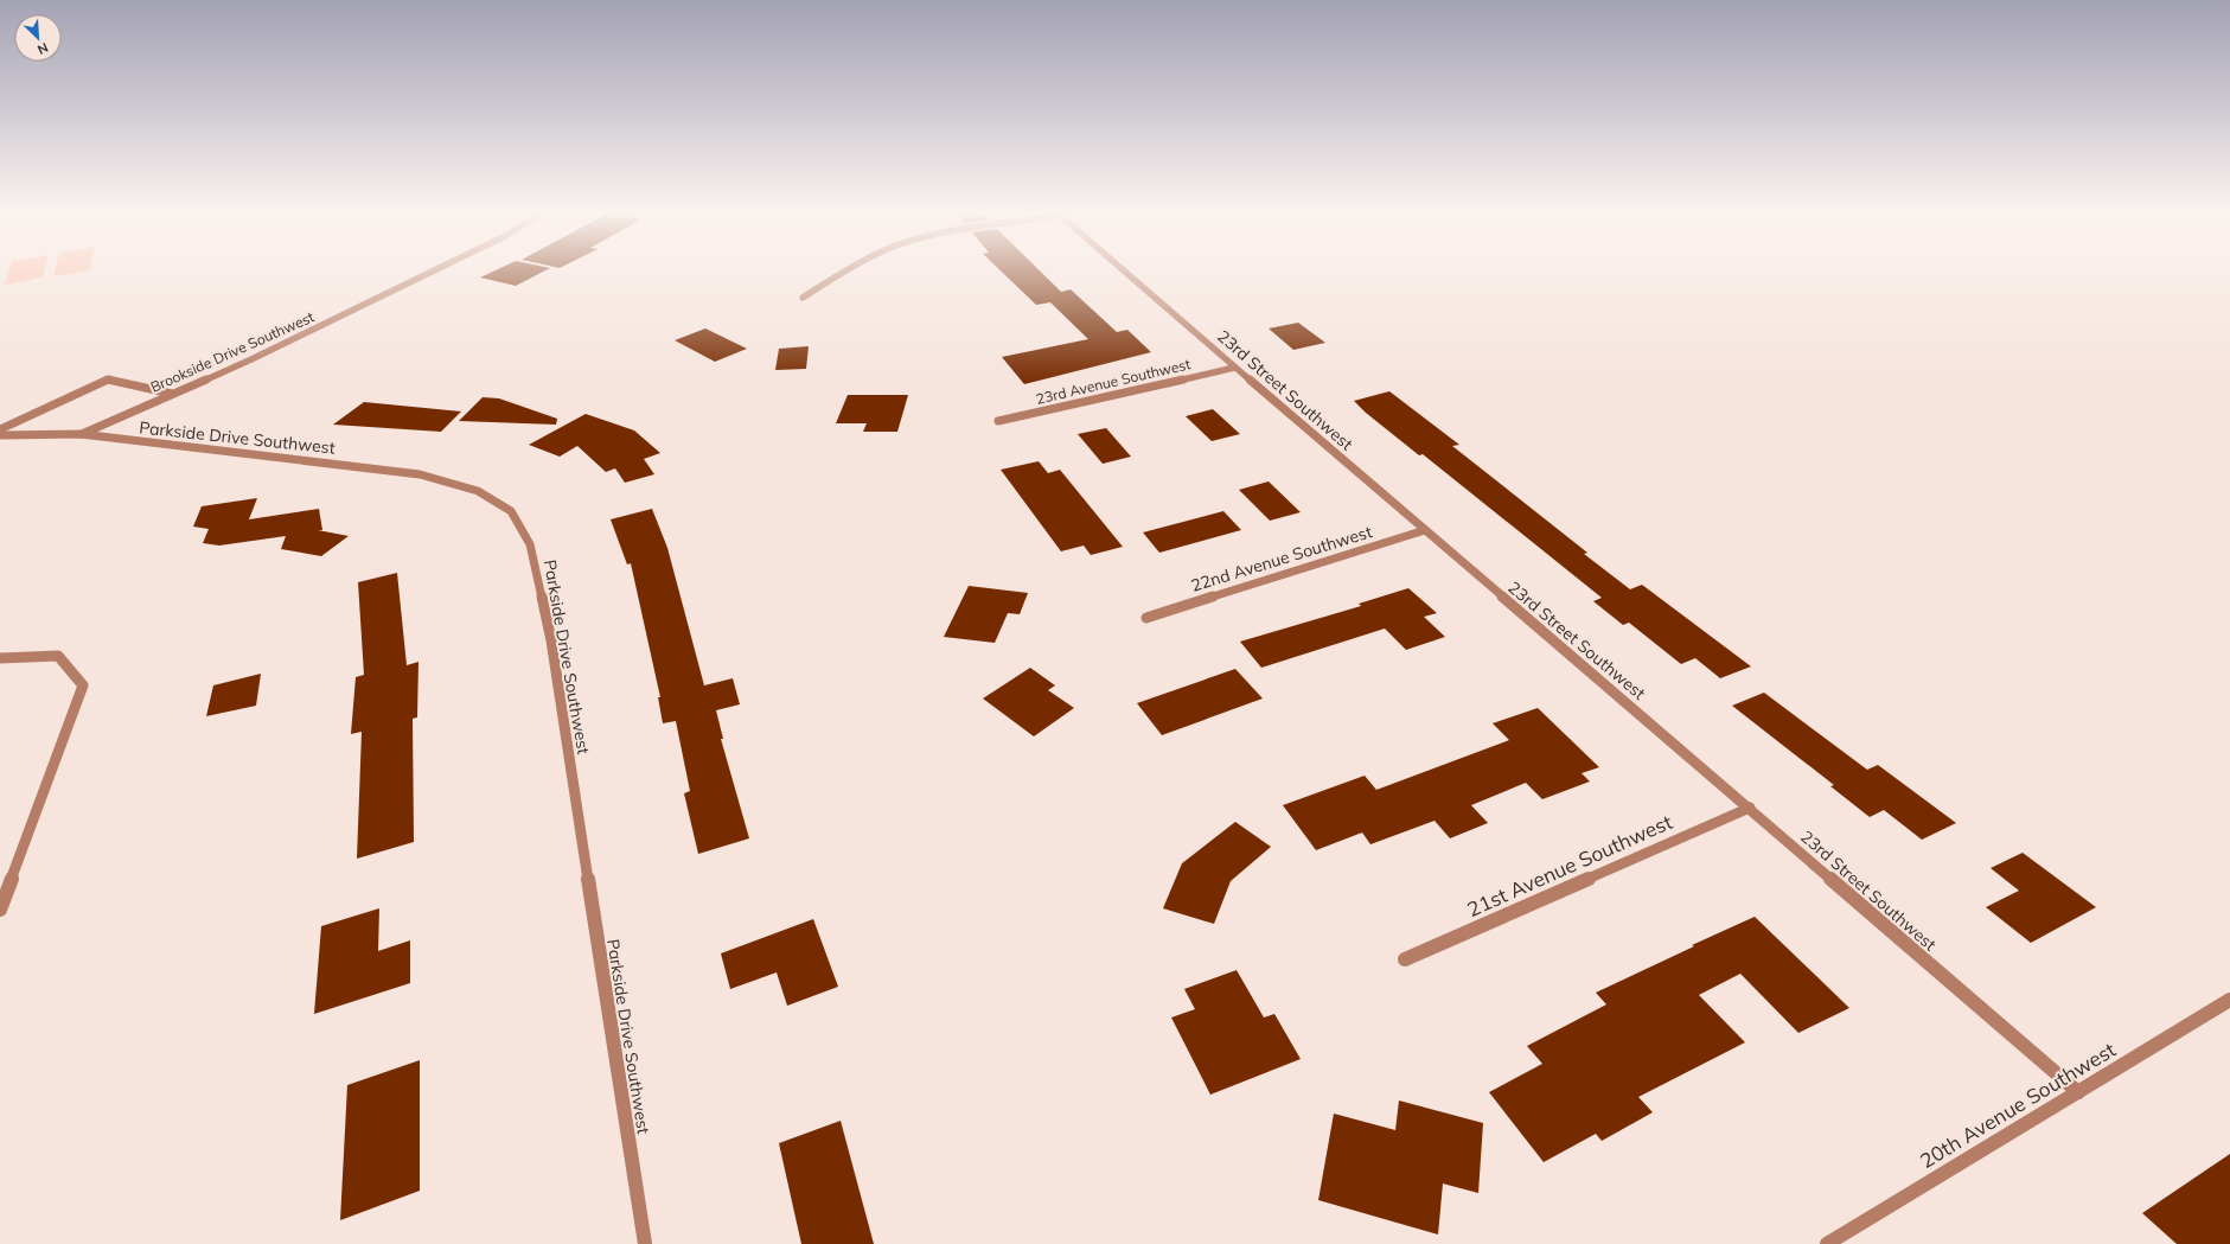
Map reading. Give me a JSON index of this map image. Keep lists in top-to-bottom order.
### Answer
{
  "streets": {
    "street": [
      "Brookside Drive Southwest",
      "23rd Avenue Southwest",
      "23rd Street Southwest",
      "Parkside Drive Southwest",
      "22nd Avenue Southwest",
      "21st Avenue Southwest",
      "20th Avenue Southwest"
    ]
  },
  "crossings": [
    ["Brookside Drive Southwest", "Parkside Drive Southwest"],
    ["23rd Avenue Southwest", "23rd Street Southwest"],
    ["23rd Street Southwest", "22nd Avenue Southwest"],
    ["23rd Street Southwest", "21st Avenue Southwest"],
    ["23rd Street Southwest", "20th Avenue Southwest"]
  ],
  "north": "bottom right"
}
